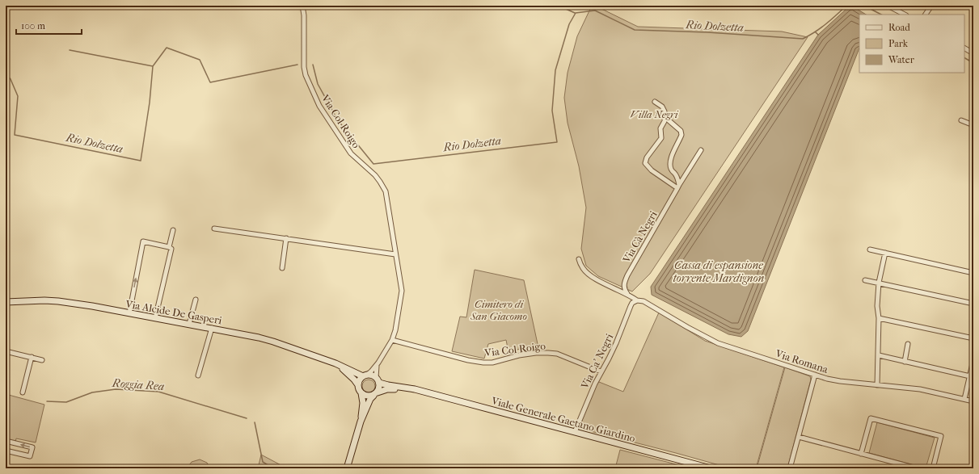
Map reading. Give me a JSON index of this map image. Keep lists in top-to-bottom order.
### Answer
{
  "streets": {
    "main road": ["Via Alcide De Gasperi", "Viale Generale Gaetano Giardino"],
    "street": [
      "Via Col Roigo",
      "Via Cà Negri",
      "Via Ca' Negri",
      "Via Romana"
    ]
  },
  "crossings": [
    ["Via Col Roigo", "Via Alcide De Gasperi"],
    ["Via Col Roigo", "Via Ca' Negri"],
    ["Via Col Roigo", "Viale Generale Gaetano Giardino"],
    ["Via Alcide De Gasperi", "Viale Generale Gaetano Giardino"],
    ["Via Ca' Negri", "Via Romana"],
    ["Via Ca' Negri", "Viale Generale Gaetano Giardino"]
  ],
  "water": ["Rio Dolzetta", "Cassa di espansione torrente Mardignon", "Roggia Rea"],
  "parks": ["Villa Negri", "Cimitero di San Giacomo"],
  "legend": ["Road", "Park", "Water"],
  "scale_bar": "100 m"
}
